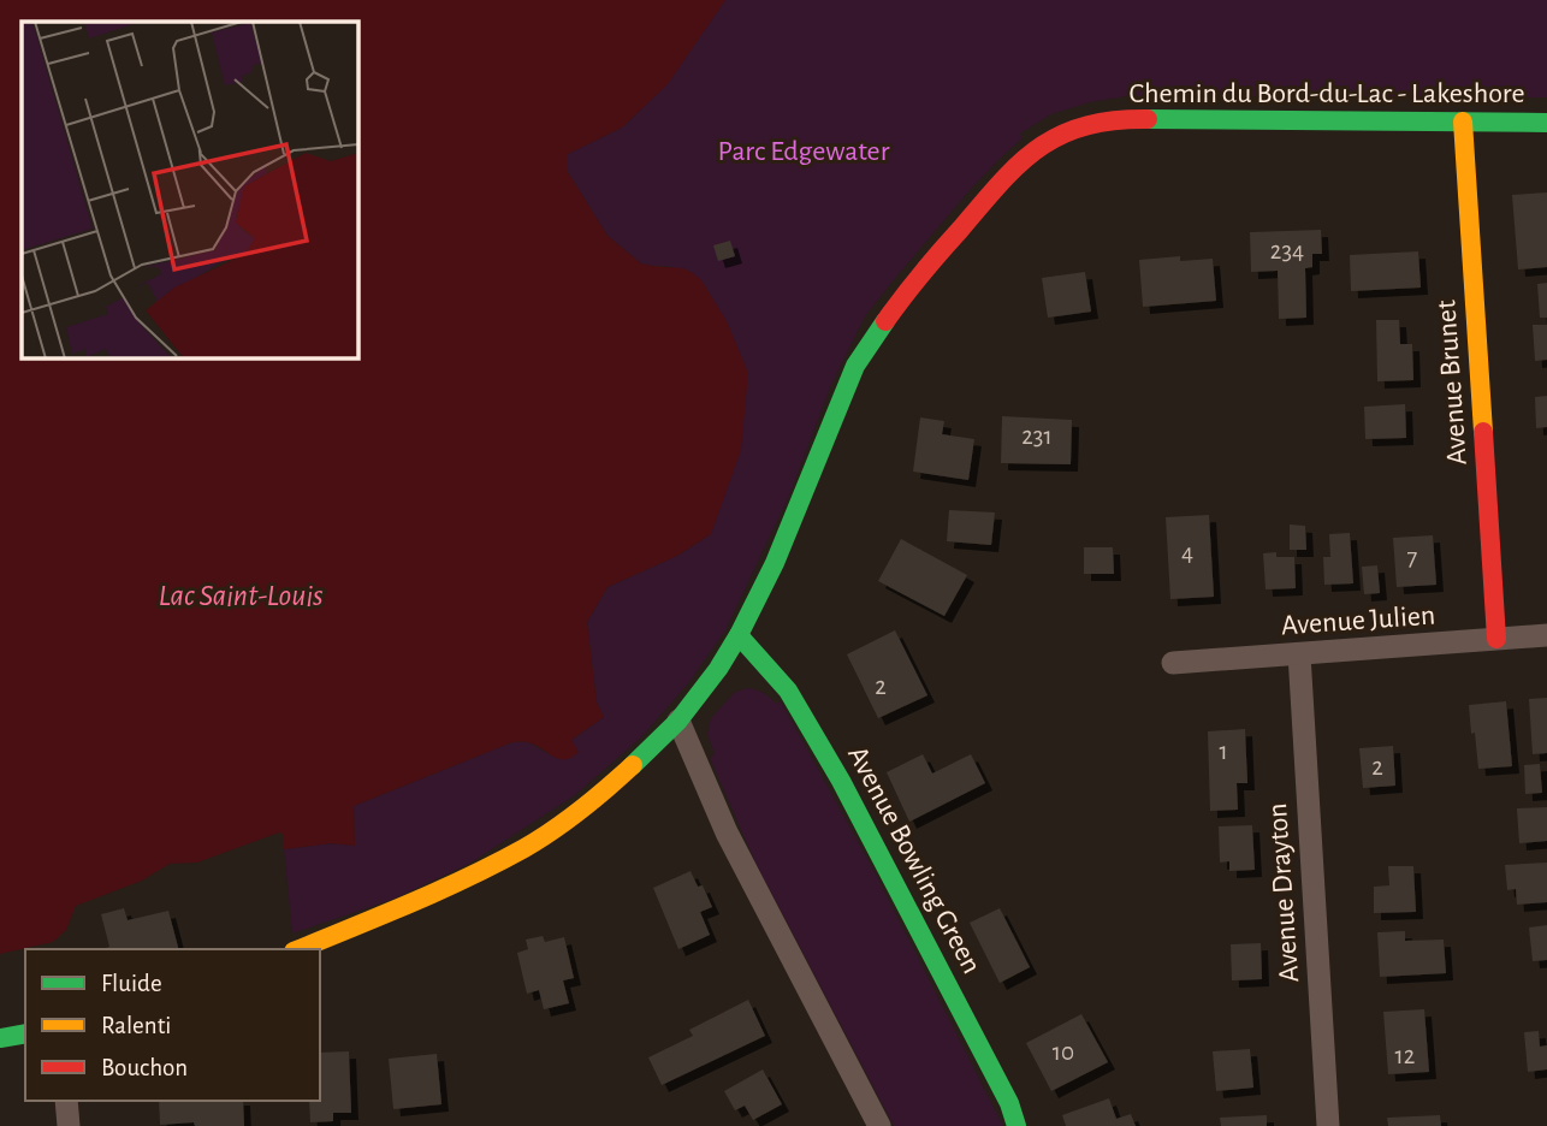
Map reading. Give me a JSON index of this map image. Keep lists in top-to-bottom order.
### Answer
{
  "streets": {
    "street": [
      "Chemin du Bord-du-Lac - Lakeshore",
      "Avenue Brunet",
      "Avenue Julien",
      "Avenue Bowling Green",
      "Avenue Drayton"
    ]
  },
  "crossings": [
    ["Chemin du Bord-du-Lac - Lakeshore", "Avenue Brunet"],
    ["Chemin du Bord-du-Lac - Lakeshore", "Avenue Bowling Green"],
    ["Avenue Brunet", "Avenue Julien"],
    ["Avenue Julien", "Avenue Drayton"]
  ],
  "water": ["Lac Saint-Louis"],
  "parks": ["Parc Edgewater"],
  "house_numbers": [
    "234",
    "231",
    "4",
    "7",
    "2",
    "1",
    "2",
    "10",
    "12"
  ],
  "legend": ["Fluide", "Ralenti", "Bouchon"]
}
